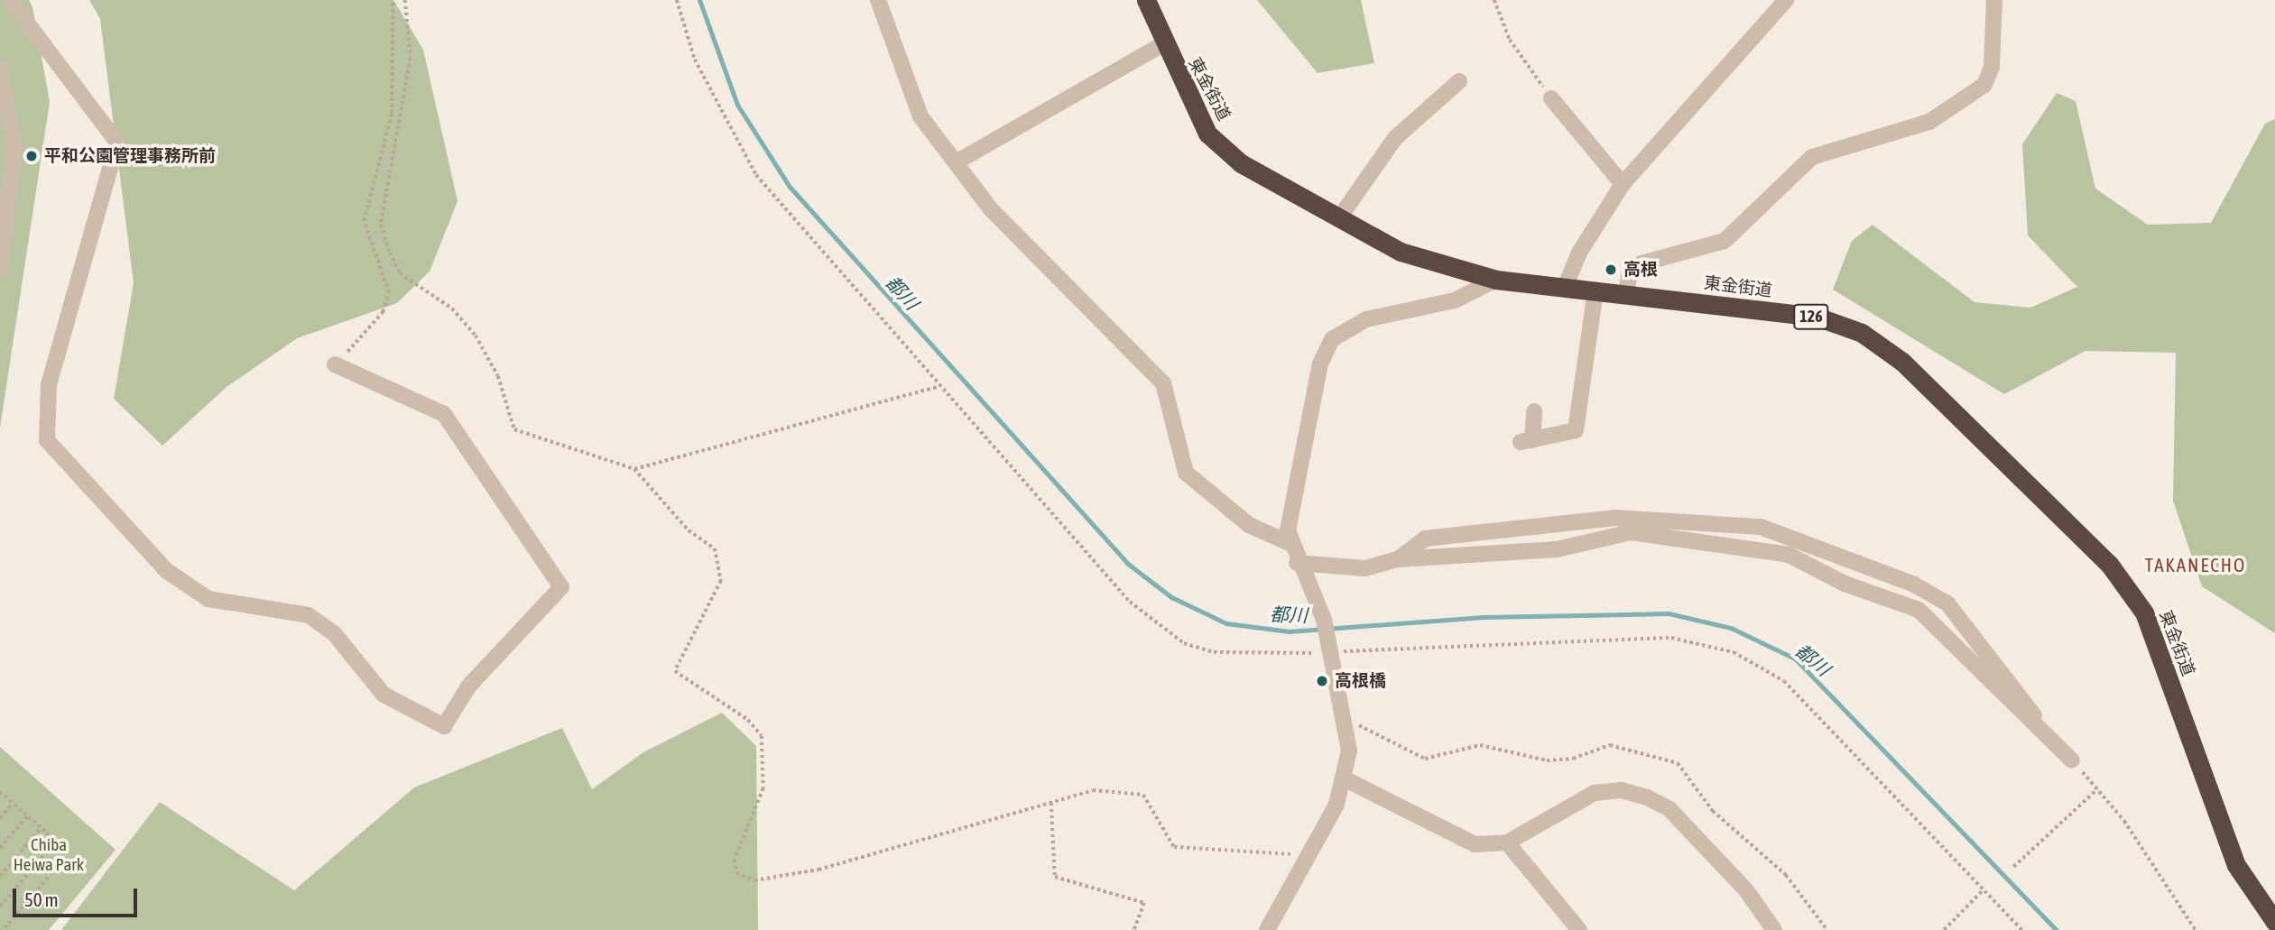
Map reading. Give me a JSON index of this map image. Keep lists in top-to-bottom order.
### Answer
{
  "streets": {
    "highway": ["東金街道", "126"]
  },
  "districts": ["TAKANECHO"],
  "water": ["都川"],
  "parks": ["Chiba Heiwa Park"],
  "places": ["平和公園管理事務所前", "高根", "高根橋"],
  "scale_bar": "50 m"
}
